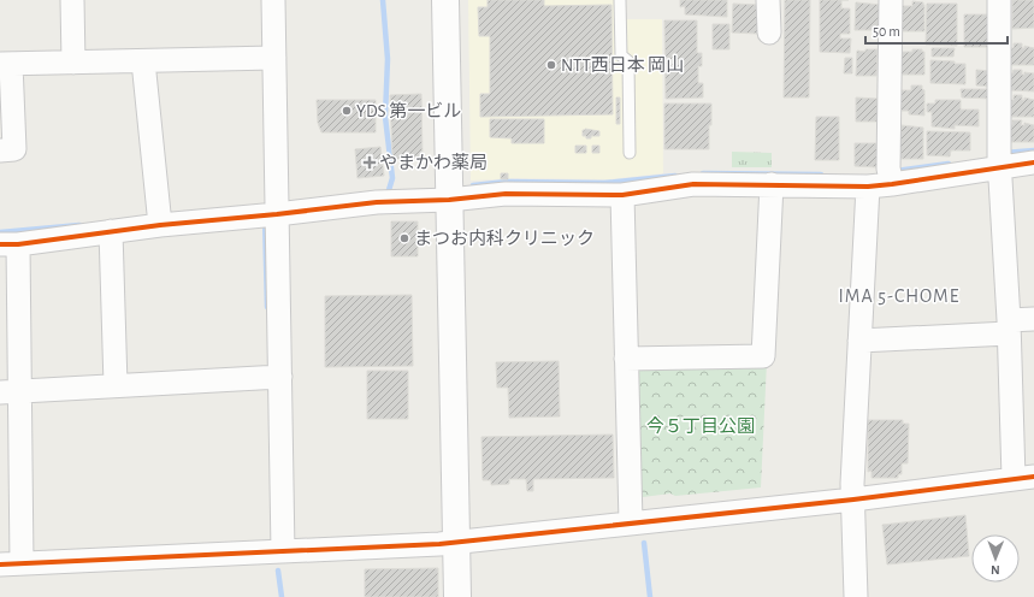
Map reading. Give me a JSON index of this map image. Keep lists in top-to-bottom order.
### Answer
{
  "districts": ["IMA 5-CHOME"],
  "parks": ["今５丁目公園"],
  "places": {
    "other": ["NTT西日本 岡山", "YDS 第一ビル", "まつお内科クリニック"],
    "health": ["やまかわ薬局"]
  },
  "scale_bar": "50 m",
  "north": "bottom"
}
